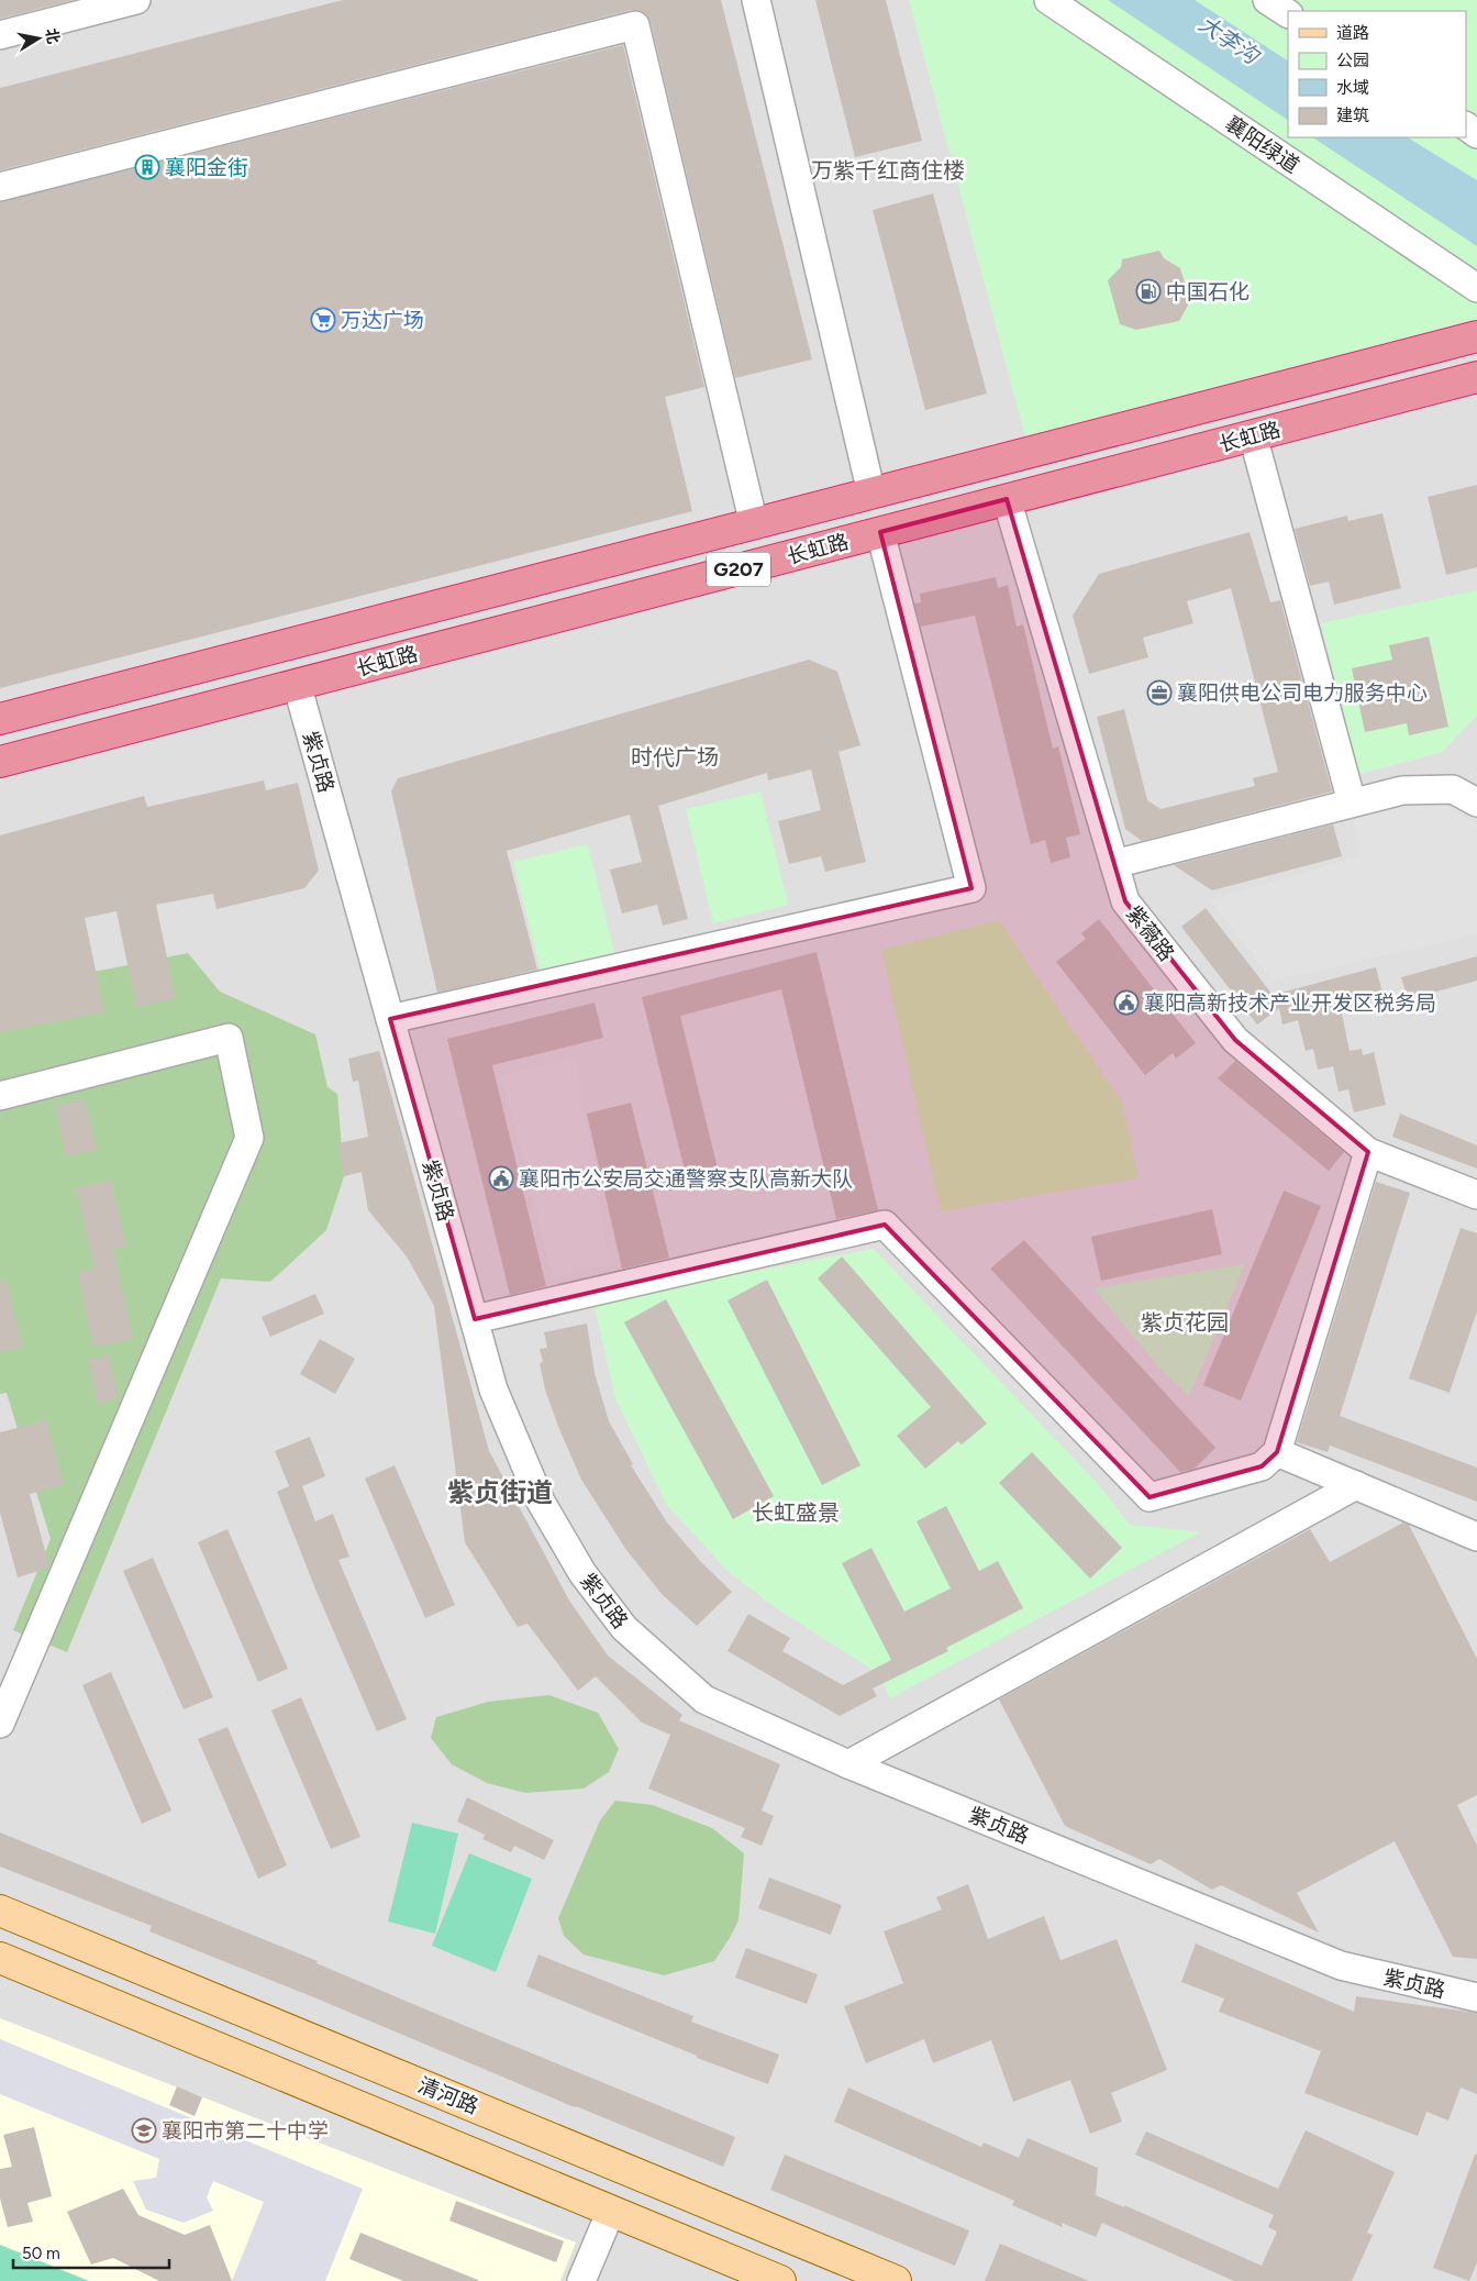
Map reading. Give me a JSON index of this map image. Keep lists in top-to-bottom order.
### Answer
{
  "streets": {
    "highway": ["长虹路", "G207"],
    "main road": ["清河路"],
    "street": ["襄阳绿道", "紫贞路", "紫薇路"]
  },
  "crossings": [
    ["长虹路", "紫贞路"],
    ["长虹路", "紫薇路"]
  ],
  "districts": [
    "万紫千红商住楼",
    "时代广场",
    "紫贞花园",
    "紫贞街道",
    "长虹盛景"
  ],
  "water": ["大李沟"],
  "places": {
    "building": ["襄阳金街"],
    "fuel station": ["中国石化"],
    "supermarket": ["万达广场"],
    "office": ["襄阳供电公司电力服务中心"],
    "public building": ["襄阳高新技术产业开发区税务局", "襄阳市公安局交通警察支队高新大队"],
    "school or university": ["襄阳市第二十中学"]
  },
  "legend": [
    "道路",
    "公园",
    "水域",
    "建筑"
  ],
  "scale_bar": "50 m",
  "north": "right"
}
